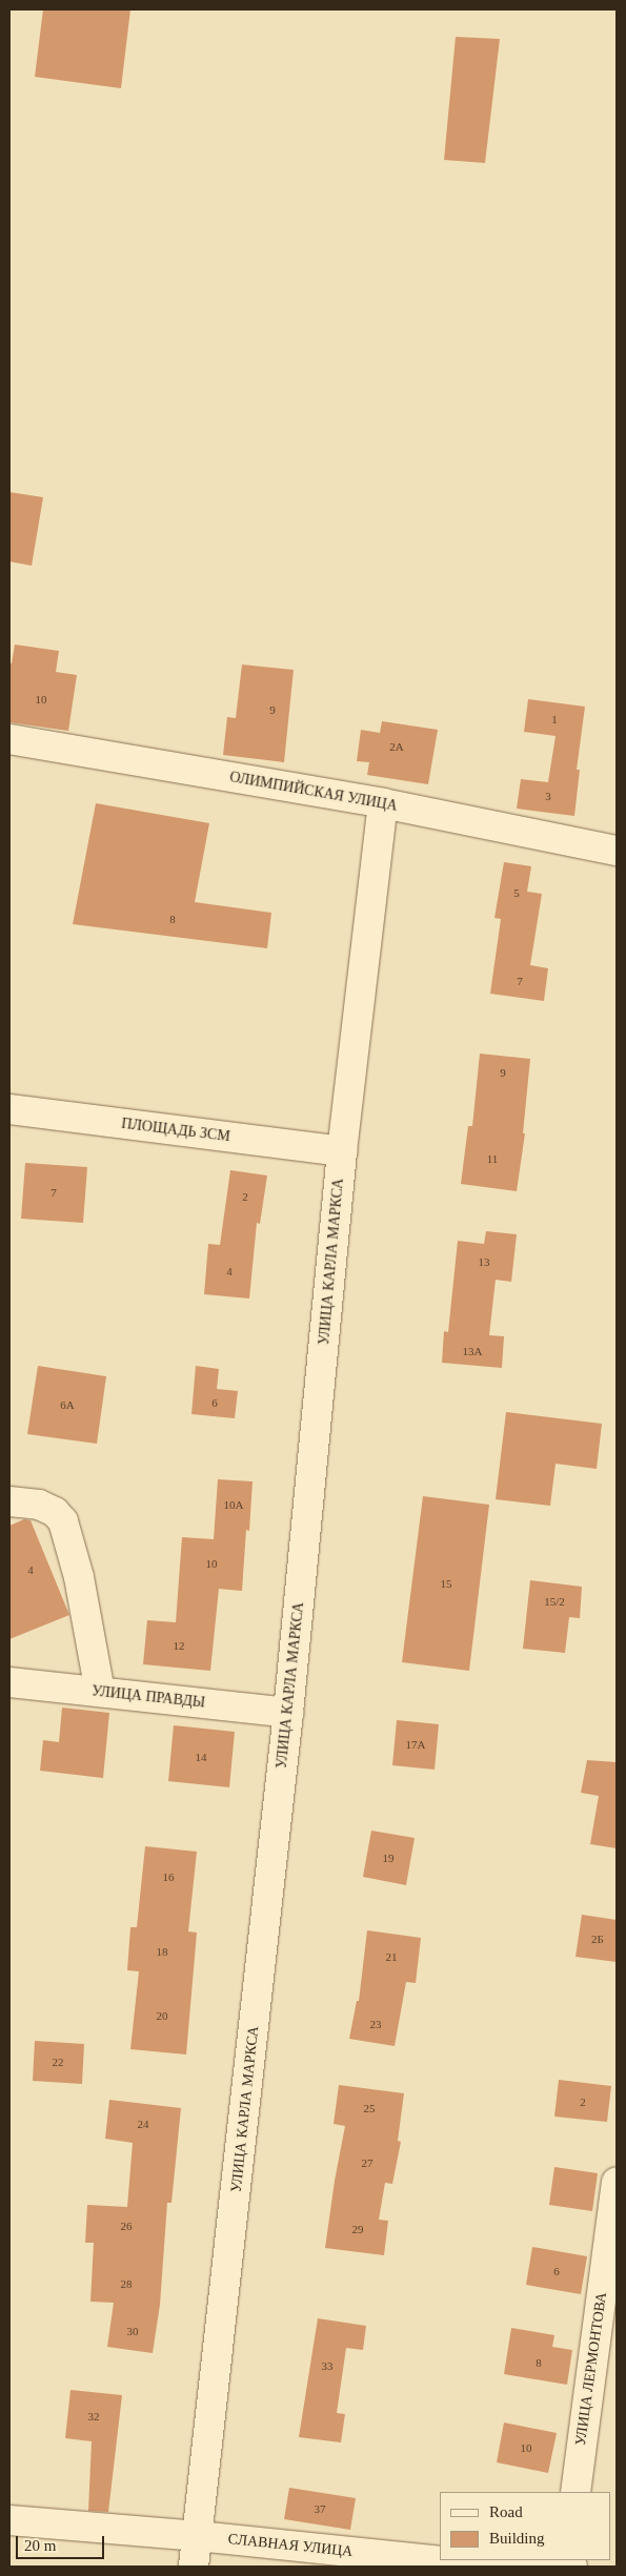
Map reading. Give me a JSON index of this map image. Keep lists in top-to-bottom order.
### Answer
{
  "streets": {
    "street": [
      "ОЛИМПИЙСКАЯ УЛИЦА",
      "ПЛОЩАДЬ ЗСМ",
      "УЛИЦА КАРЛА МАРКСА",
      "УЛИЦА ПРАВДЫ",
      "УЛИЦА ЛЕРМОНТОВА",
      "СЛАВНАЯ УЛИЦА"
    ]
  },
  "crossings": [
    ["ОЛИМПИЙСКАЯ УЛИЦА", "УЛИЦА КАРЛА МАРКСА"],
    ["ПЛОЩАДЬ ЗСМ", "УЛИЦА КАРЛА МАРКСА"],
    ["УЛИЦА КАРЛА МАРКСА", "УЛИЦА ПРАВДЫ"],
    ["УЛИЦА КАРЛА МАРКСА", "СЛАВНАЯ УЛИЦА"]
  ],
  "house_numbers": [
    "10",
    "9",
    "1",
    "2А",
    "3",
    "5",
    "8",
    "7",
    "9",
    "11",
    "7",
    "2",
    "13",
    "4",
    "13А",
    "6",
    "6А",
    "10А",
    "10",
    "4",
    "15",
    "15/2",
    "12",
    "17А",
    "14",
    "19",
    "16",
    "2Б",
    "18",
    "21",
    "20",
    "23",
    "22",
    "2",
    "25",
    "24",
    "27",
    "26",
    "29",
    "6",
    "28",
    "30",
    "8",
    "33",
    "32",
    "10",
    "37"
  ],
  "legend": ["Road", "Building"],
  "scale_bar": "20 m"
}
